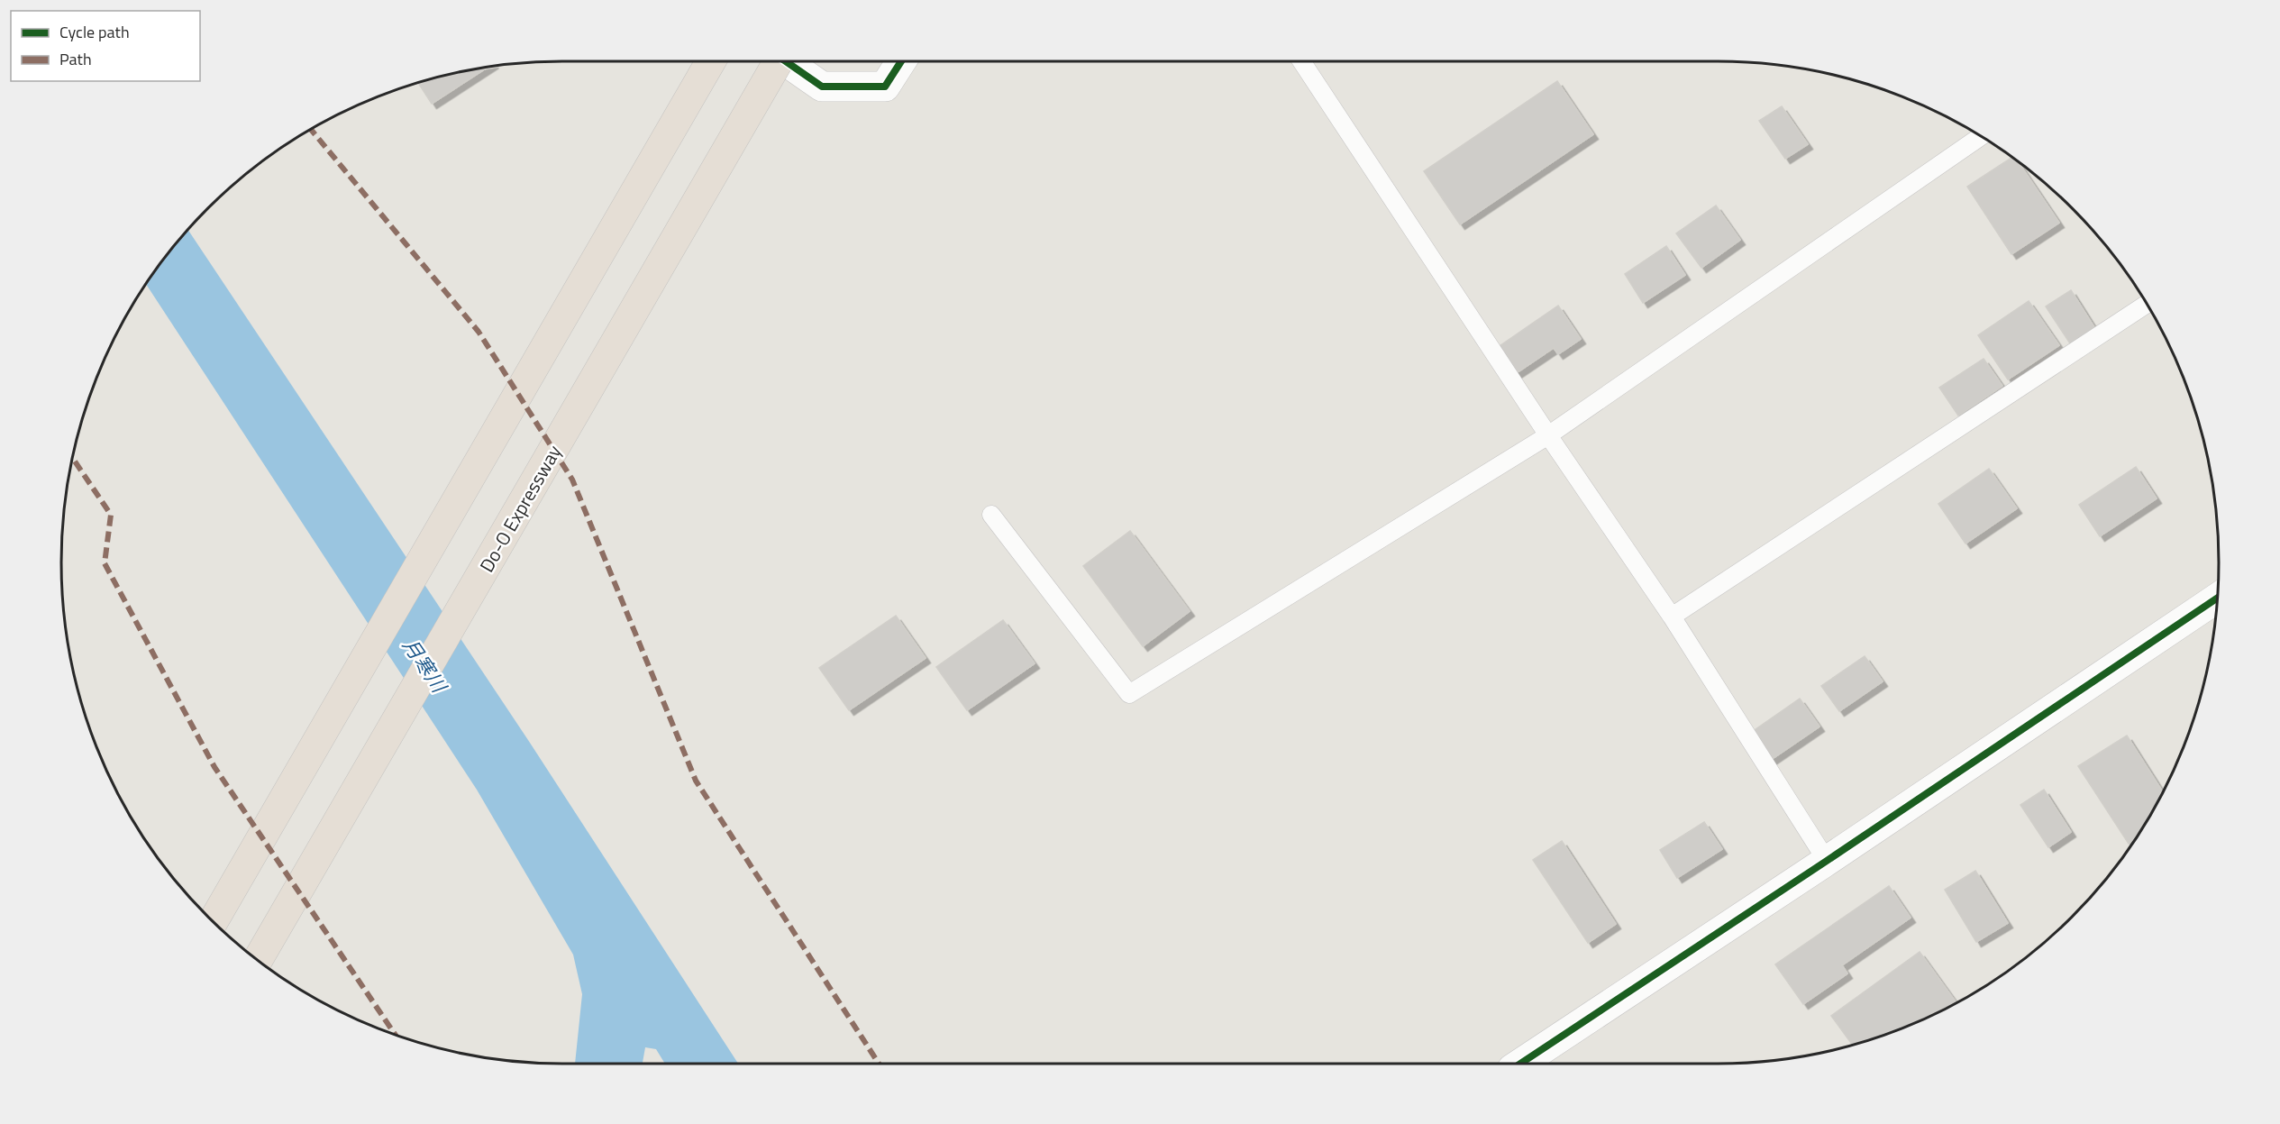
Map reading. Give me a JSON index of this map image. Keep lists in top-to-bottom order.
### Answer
{
  "streets": {
    "highway": ["Do-O Expressway"]
  },
  "water": ["月寒川"],
  "legend": ["Cycle path", "Path"]
}
